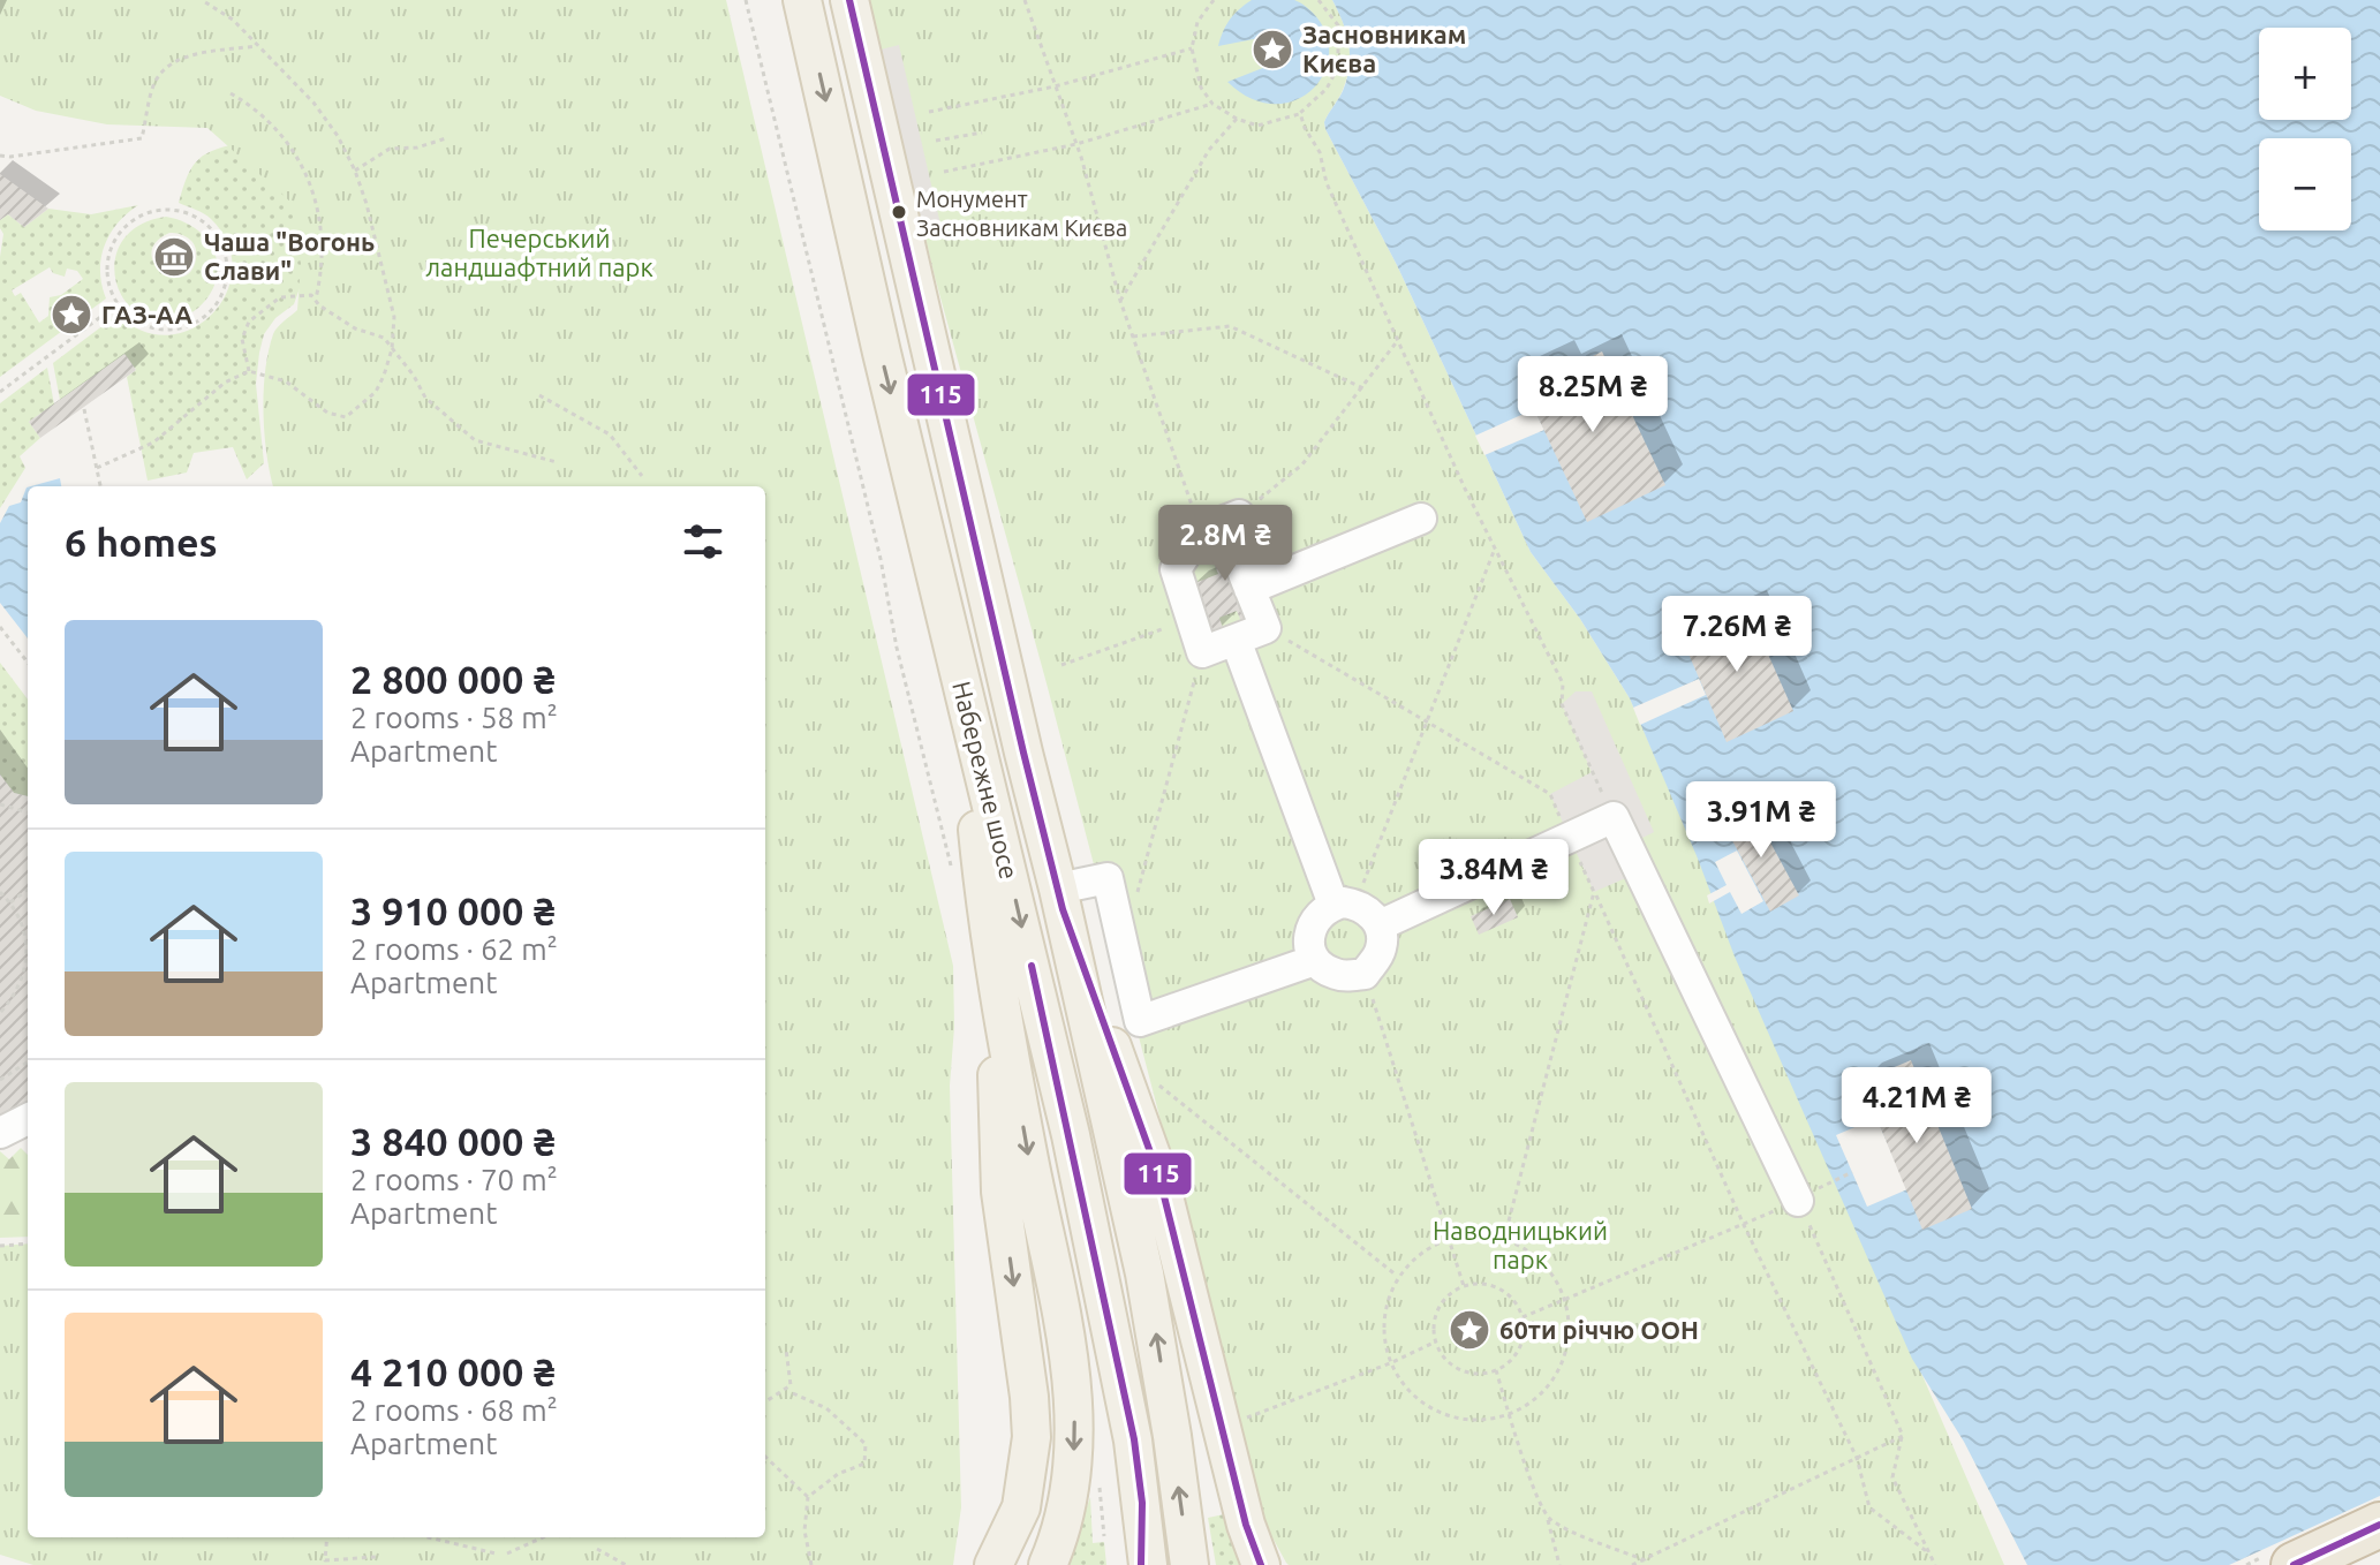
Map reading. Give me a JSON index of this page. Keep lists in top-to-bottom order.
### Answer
{
  "streets": {
    "main road": ["Набережне шосе"]
  },
  "parks": ["Печерський ландшафтний парк", "Наводницький парк"],
  "places": {
    "place": ["Засновникам Києва", "ГАЗ-АА", "60ти річчю ООН"],
    "other": ["Монумент Засновникам Києва"],
    "museum": ["Чаша \"Вогонь Слави\""]
  },
  "lines": ["transit line 115"],
  "page": {
    "map_buttons": ["+", "−"],
    "price": [
      "8.25M ₴",
      "2.8M ₴",
      "7.26M ₴",
      "3.91M ₴",
      "3.84M ₴",
      "4.21M ₴"
    ],
    "heading": "6 homes",
    "list": [
      {
        "name": "2 800 000 ₴",
        "note": "2 rooms · 58 m² · Apartment"
      },
      {
        "name": "3 910 000 ₴",
        "note": "2 rooms · 62 m² · Apartment"
      },
      {
        "name": "3 840 000 ₴",
        "note": "2 rooms · 70 m² · Apartment"
      },
      {
        "name": "4 210 000 ₴",
        "note": "2 rooms · 68 m² · Apartment"
      }
    ]
  }
}
